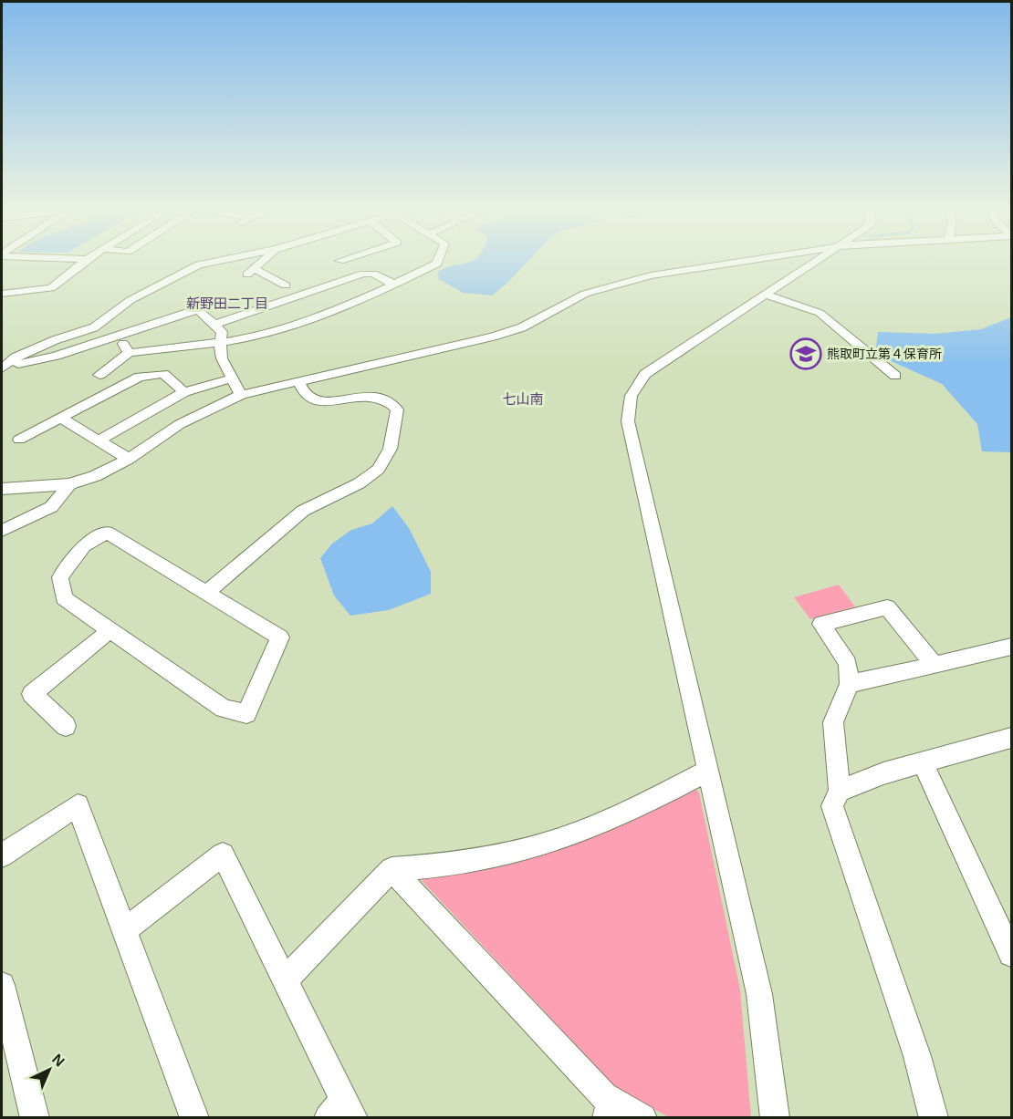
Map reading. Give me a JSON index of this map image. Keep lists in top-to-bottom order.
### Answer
{
  "districts": ["新野田二丁目", "七山南"],
  "places": {
    "school or university": ["熊取町立第４保育所"]
  },
  "north": "top right"
}
